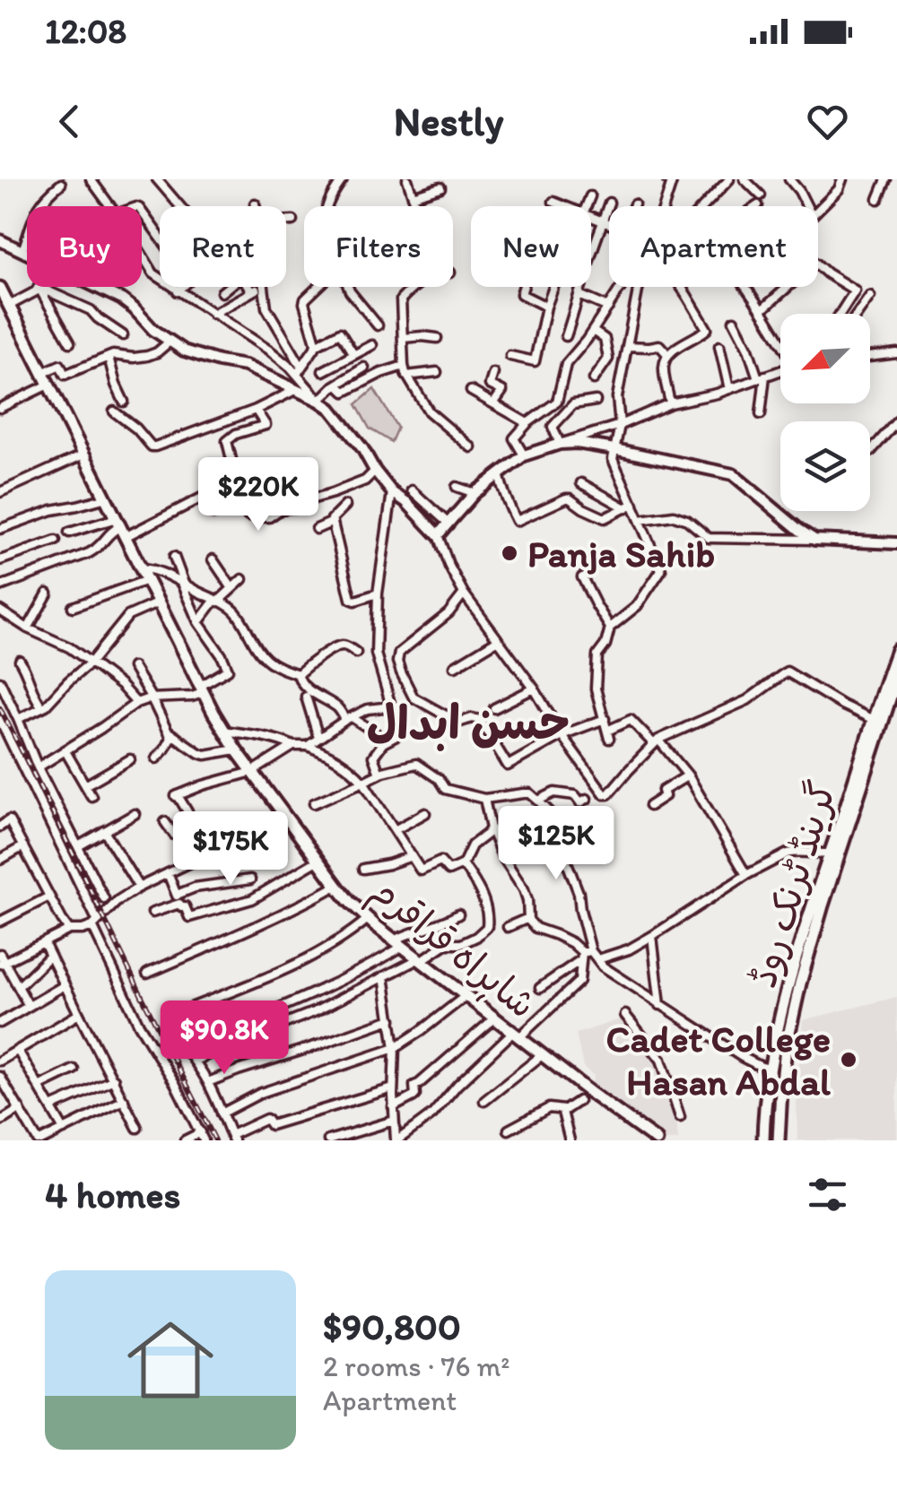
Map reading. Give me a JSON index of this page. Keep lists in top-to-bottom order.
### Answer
{
  "streets": {
    "highway": ["گرینڈ ٹرنک روڈ", "شاہراہ قراقرم"]
  },
  "districts": ["حسن ابدال"],
  "places": ["Panja Sahib", "Cadet College Hasan Abdal"],
  "north": "bottom left",
  "page": {
    "status": "12:08",
    "header": "Nestly",
    "chip": [
      "Buy",
      "Rent",
      "Filters",
      "New",
      "Apartment"
    ],
    "price": [
      "$220K",
      "$125K",
      "$175K",
      "$90.8K"
    ],
    "heading": "4 homes",
    "list": [
      {
        "name": "$90,800",
        "note": "2 rooms · 76 m² · Apartment"
      }
    ]
  }
}
